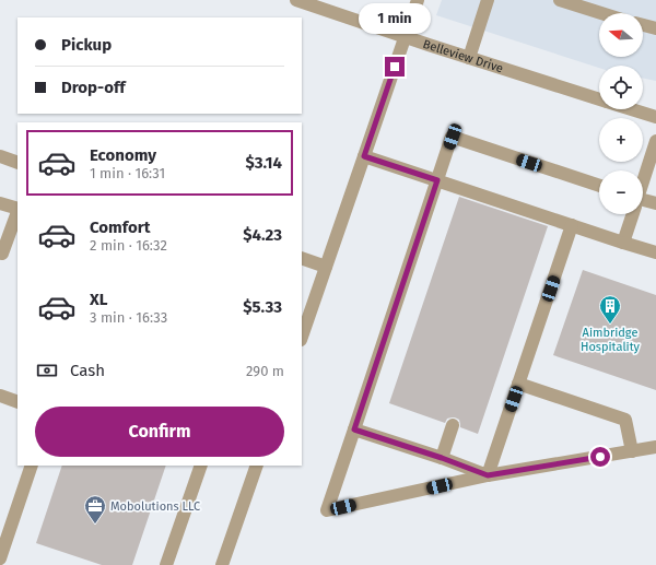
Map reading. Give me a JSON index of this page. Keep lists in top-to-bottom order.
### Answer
{
  "streets": {
    "street": ["Belleview Drive"]
  },
  "places": {
    "building": ["Aimbridge Hospitality"],
    "office": ["Mobolutions LLC"]
  },
  "north": "left",
  "page": {
    "bubble": "1 min",
    "map_buttons": ["+", "−"],
    "banner": ["Pickup", "Drop-off"],
    "list": [
      {
        "name": "Economy",
        "note": "1 min · 16:31",
        "value": "$3.14"
      },
      {
        "name": "Comfort",
        "note": "2 min · 16:32",
        "value": "$4.23"
      },
      {
        "name": "XL",
        "note": "3 min · 16:33",
        "value": "$5.33"
      }
    ],
    "pay": ["Cash", "290 m"],
    "buttons": "Confirm"
  }
}
